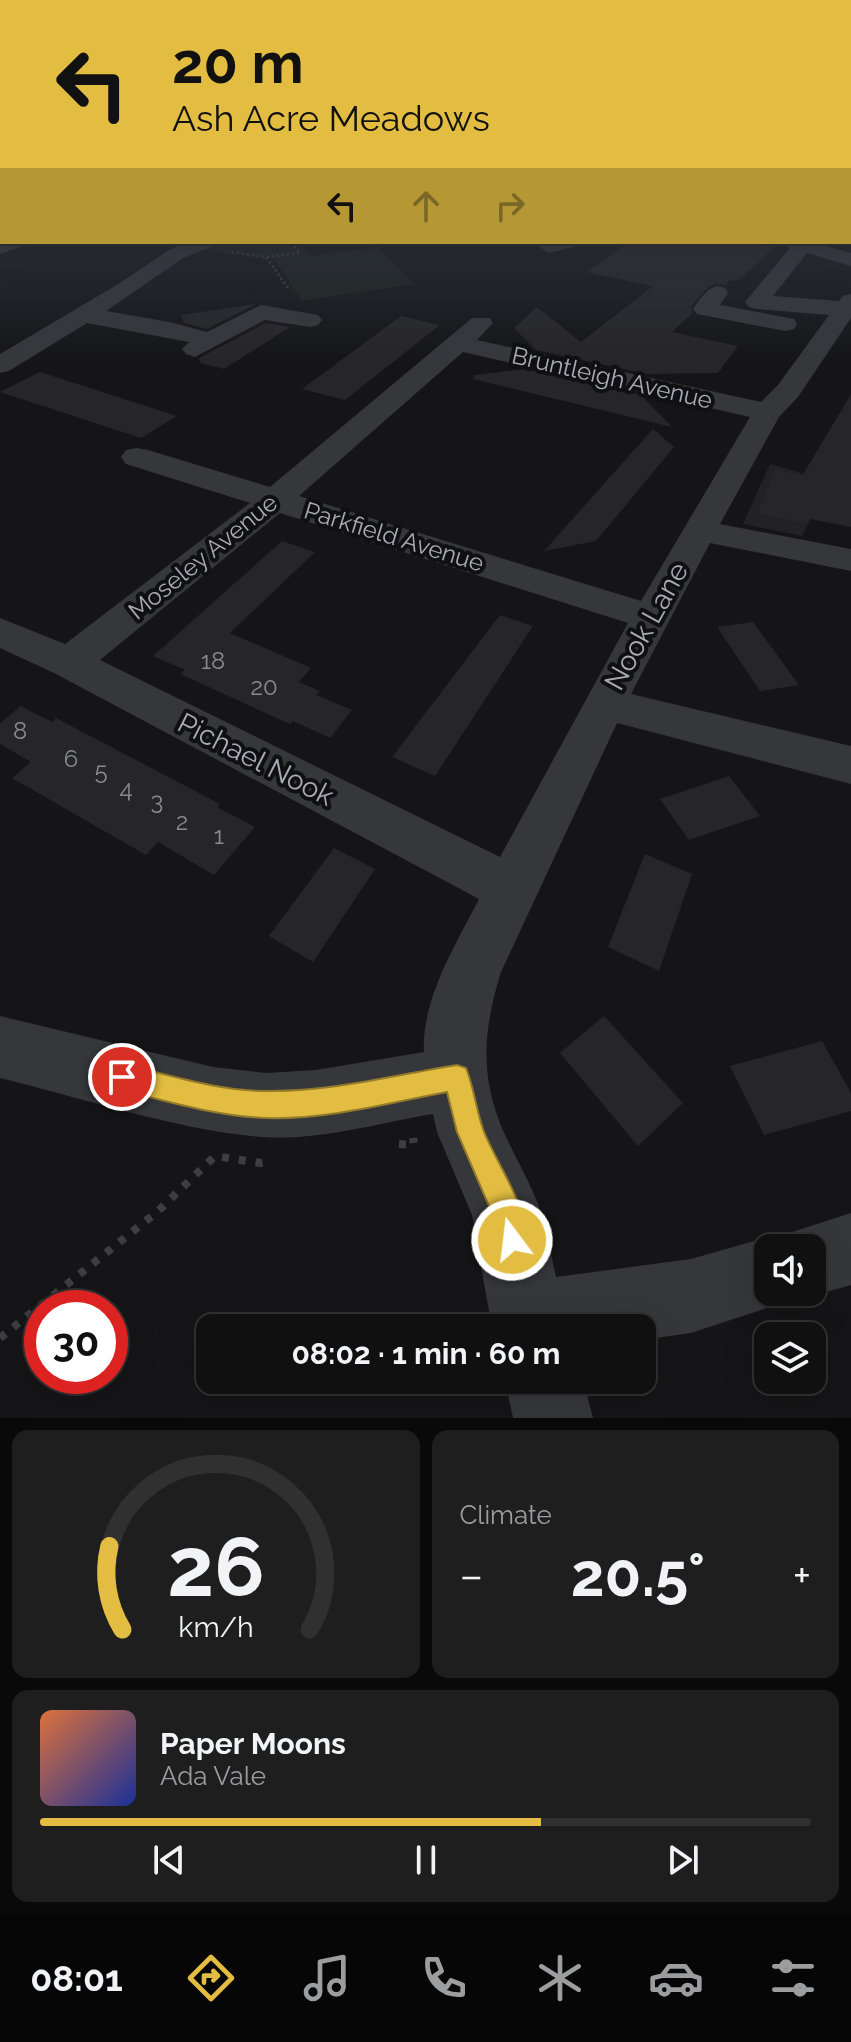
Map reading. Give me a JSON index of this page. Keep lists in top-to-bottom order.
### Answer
{
  "streets": {
    "street": [
      "Bruntleigh Avenue",
      "Parkfield Avenue",
      "Moseley Avenue",
      "Nook Lane",
      "Pichael Nook"
    ]
  },
  "crossings": [
    ["Bruntleigh Avenue", "Moseley Avenue"],
    ["Bruntleigh Avenue", "Nook Lane"],
    ["Parkfield Avenue", "Moseley Avenue"],
    ["Parkfield Avenue", "Nook Lane"],
    ["Moseley Avenue", "Pichael Nook"],
    ["Nook Lane", "Pichael Nook"]
  ],
  "house_numbers": [
    "18",
    "20",
    "8",
    "6",
    "5",
    "4",
    "3",
    "2",
    "1"
  ],
  "page": {
    "turn": ["20 m", "Ash Acre Meadows"],
    "limit": "30",
    "trip": "08:02 · 1 min · 60 m",
    "tile": "Climate",
    "heat": ["−", "20.5°", "+"],
    "song": ["Paper Moons", "Ada Vale"],
    "tabs": "08:01",
    "gauge": ["26", "km/h"]
  }
}
